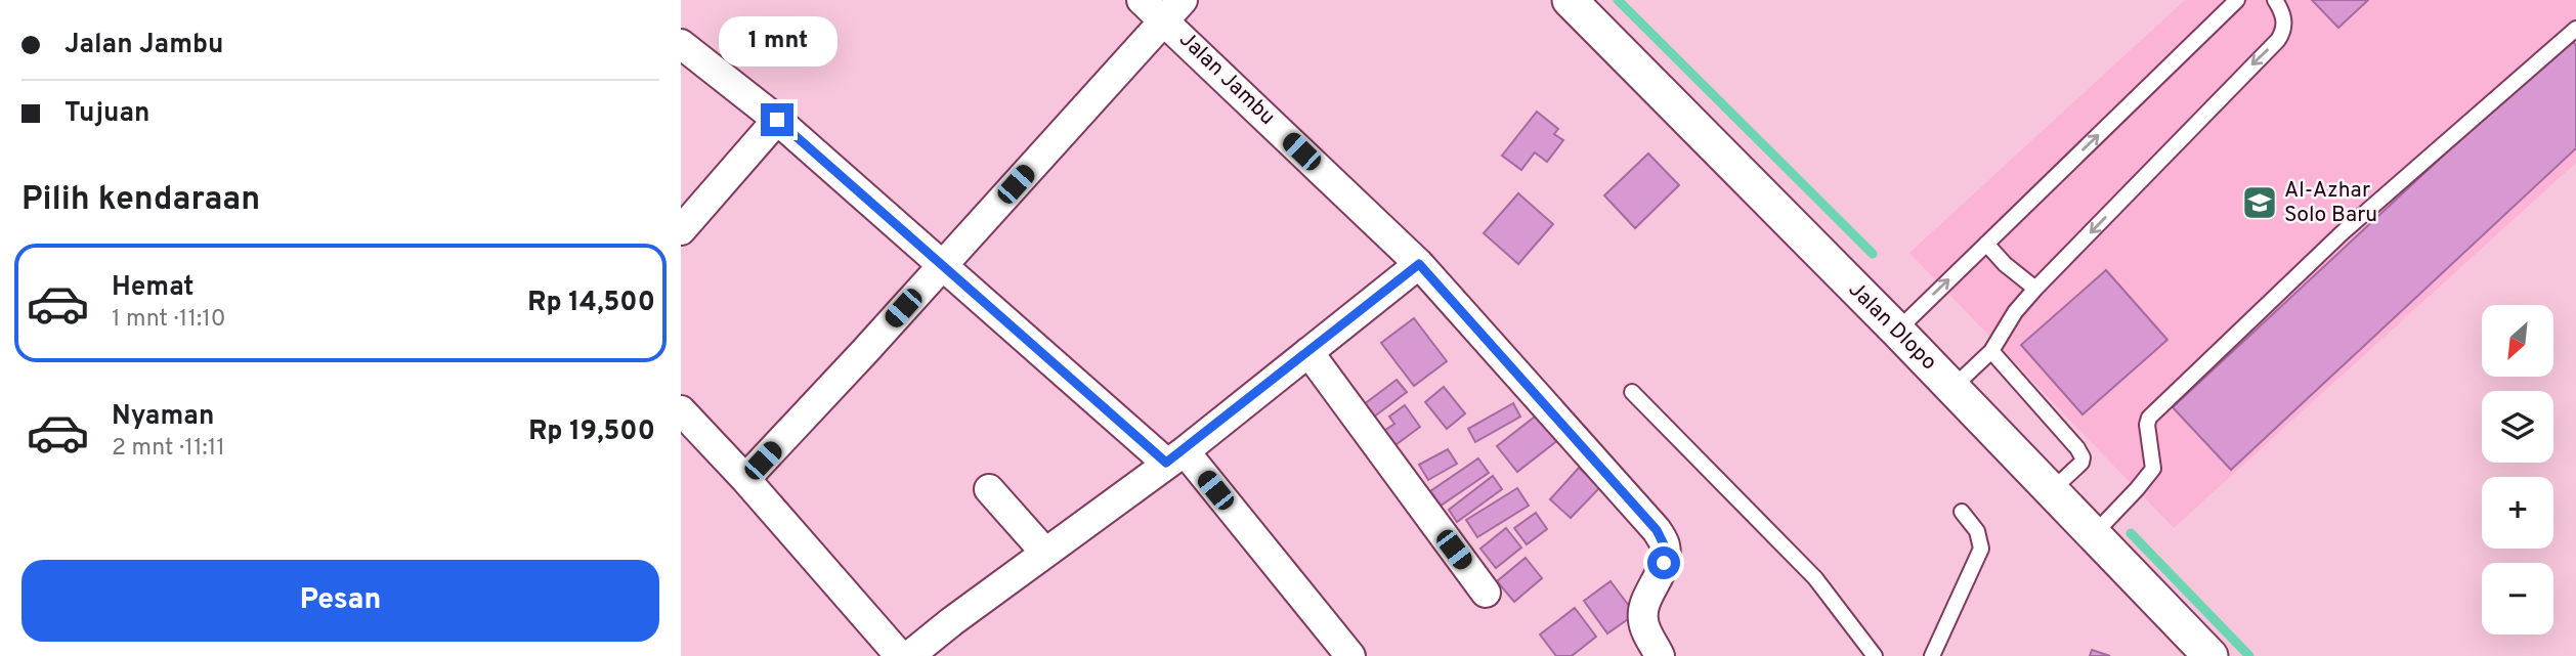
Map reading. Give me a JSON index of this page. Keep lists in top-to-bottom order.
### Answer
{
  "streets": {
    "street": ["Jalan Jambu", "Jalan Dlopo"]
  },
  "places": {
    "school or university": ["Al-Azhar Solo Baru"]
  },
  "north": "bottom left",
  "page": {
    "banner": ["Jalan Jambu", "Tujuan"],
    "bubble": "1 mnt",
    "heading": "Pilih kendaraan",
    "list": [
      {
        "name": "Hemat",
        "note": "1 mnt · 11:10",
        "value": "Rp 14,500"
      },
      {
        "name": "Nyaman",
        "note": "2 mnt · 11:11",
        "value": "Rp 19,500"
      }
    ],
    "map_buttons": ["+", "−"],
    "buttons": "Pesan"
  }
}
